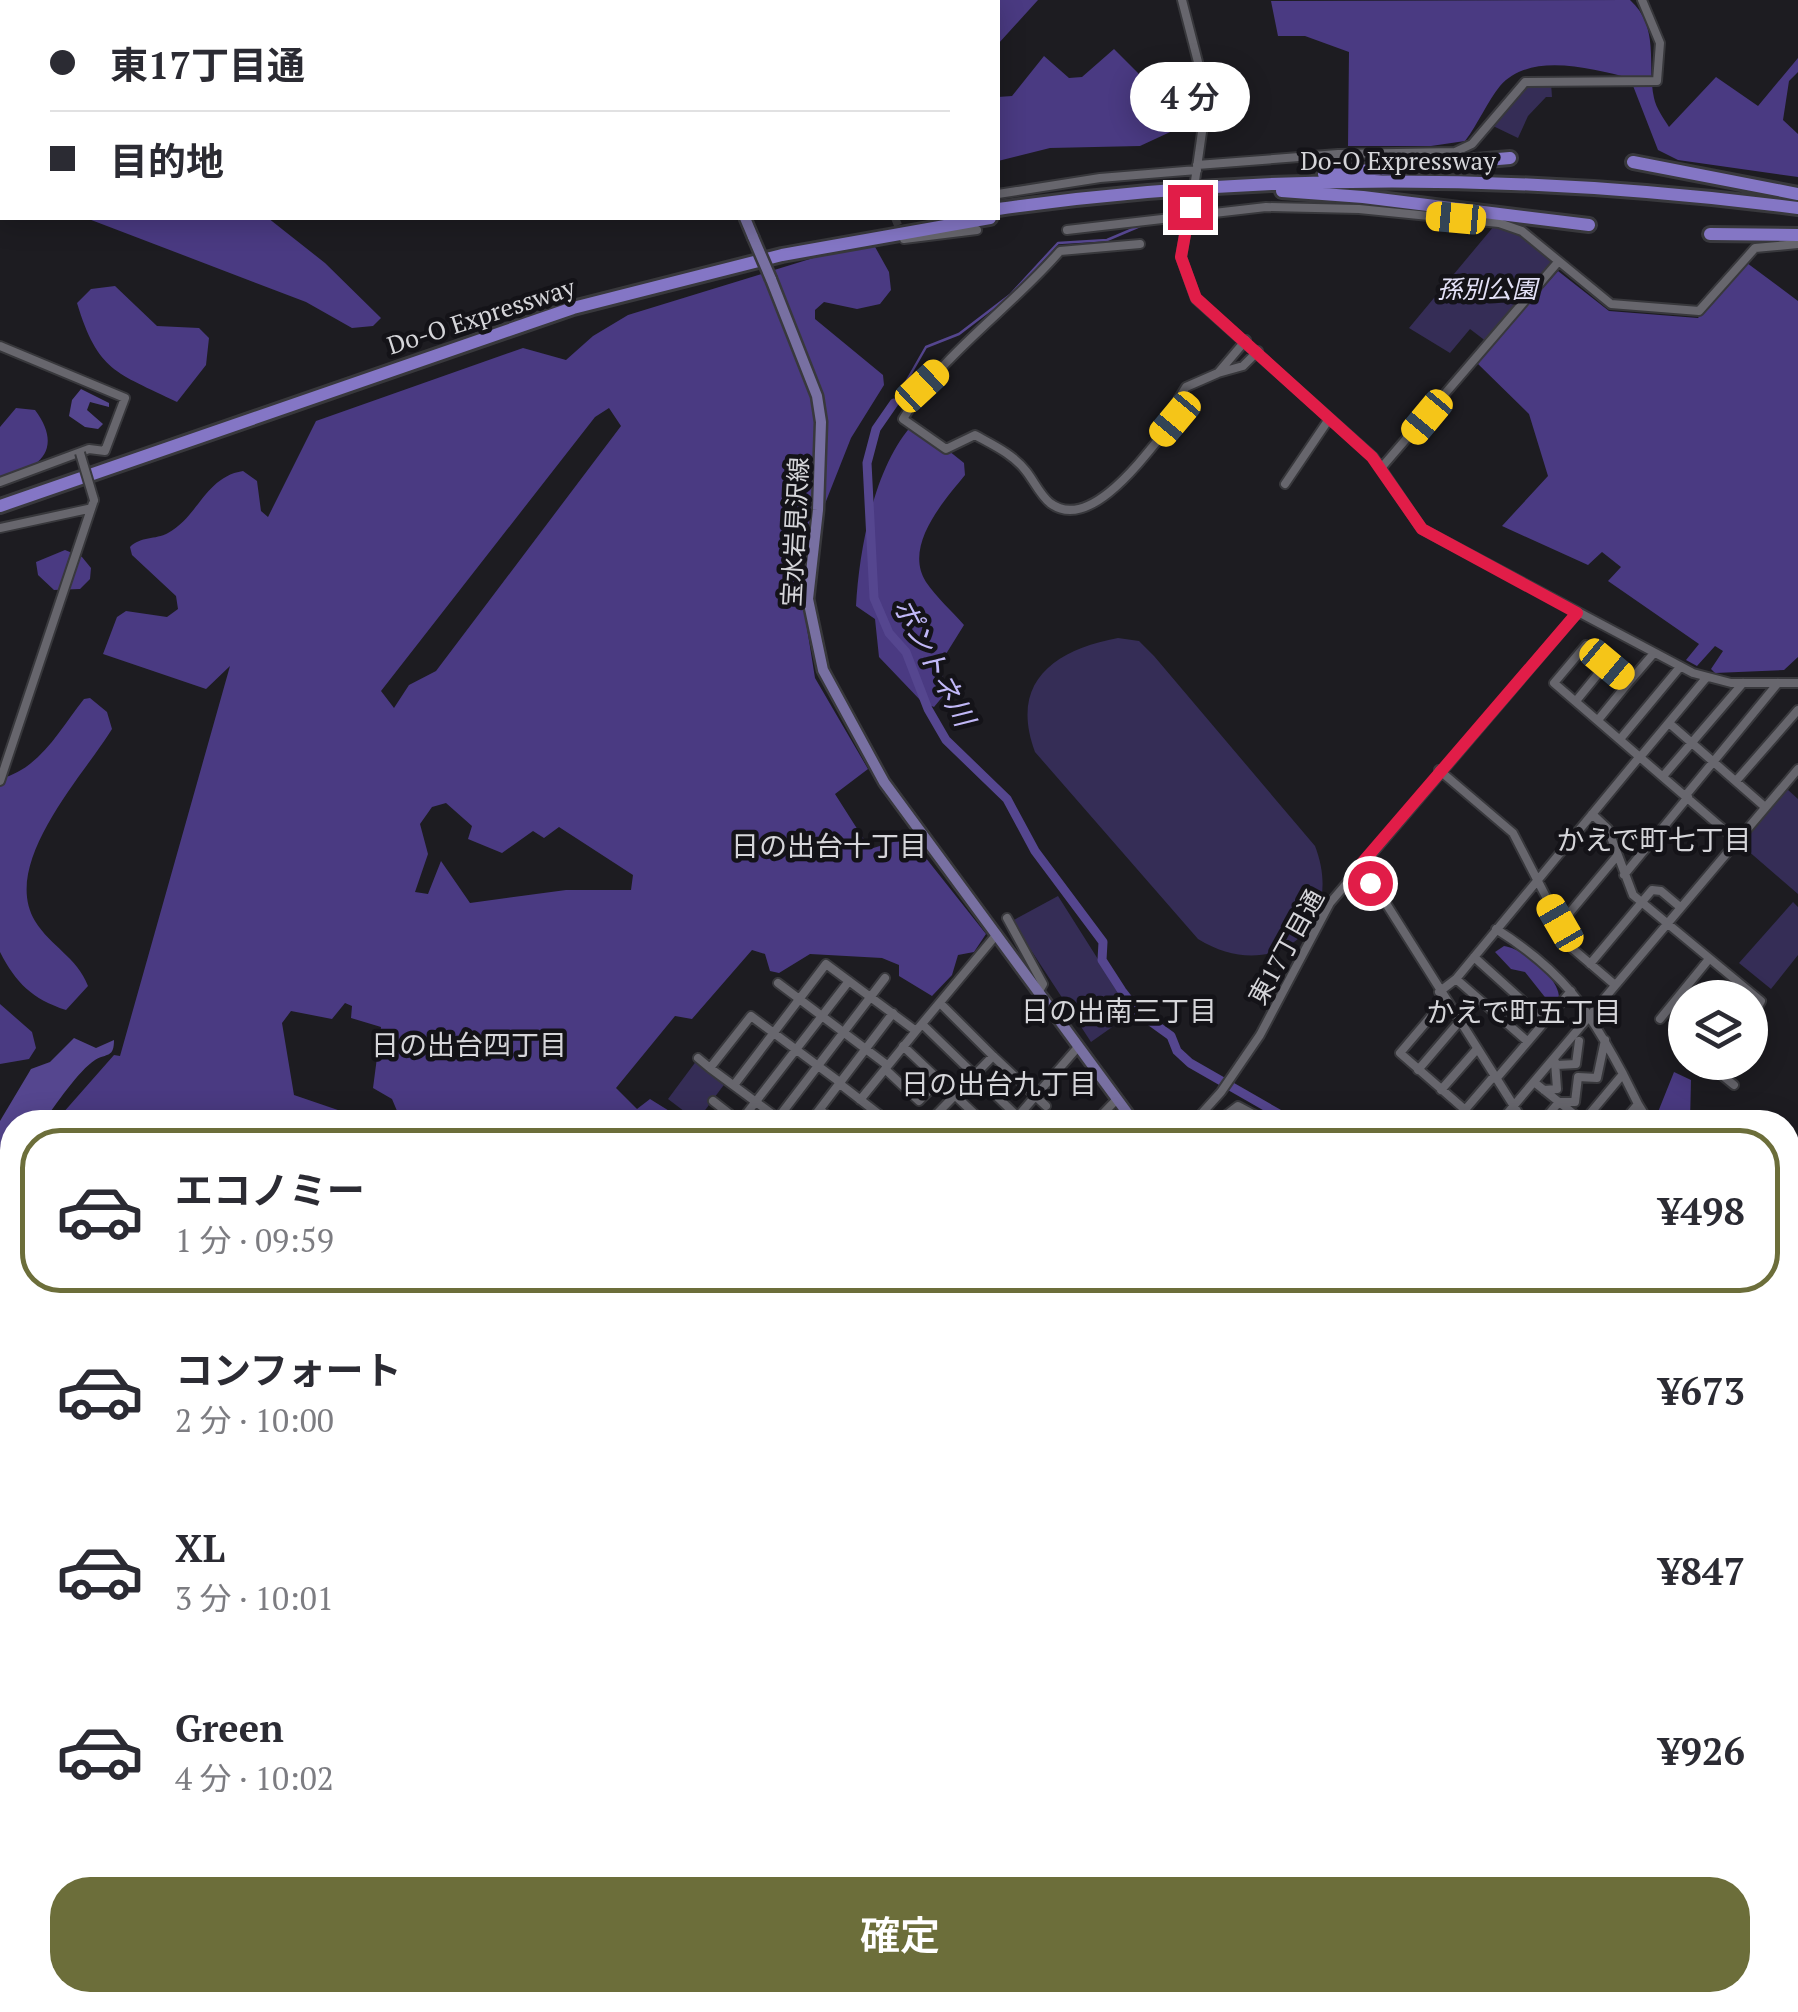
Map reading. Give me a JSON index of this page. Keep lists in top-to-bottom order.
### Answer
{
  "streets": {
    "highway": ["Do-O Expressway"],
    "main road": ["宝水岩見沢線"],
    "street": ["東17丁目通"]
  },
  "districts": [
    "かえで町七丁目",
    "日の出台十丁目",
    "日の出南三丁目",
    "かえで町五丁目",
    "日の出台四丁目",
    "日の出台九丁目"
  ],
  "water": ["ポントネ川"],
  "parks": ["孫別公園"],
  "page": {
    "banner": ["東17丁目通", "目的地"],
    "bubble": "4 分",
    "list": [
      {
        "name": "エコノミー",
        "note": "1 分 · 09:59",
        "value": "¥498"
      },
      {
        "name": "コンフォート",
        "note": "2 分 · 10:00",
        "value": "¥673"
      },
      {
        "name": "XL",
        "note": "3 分 · 10:01",
        "value": "¥847"
      },
      {
        "name": "Green",
        "note": "4 分 · 10:02",
        "value": "¥926"
      }
    ],
    "buttons": "確定"
  }
}
